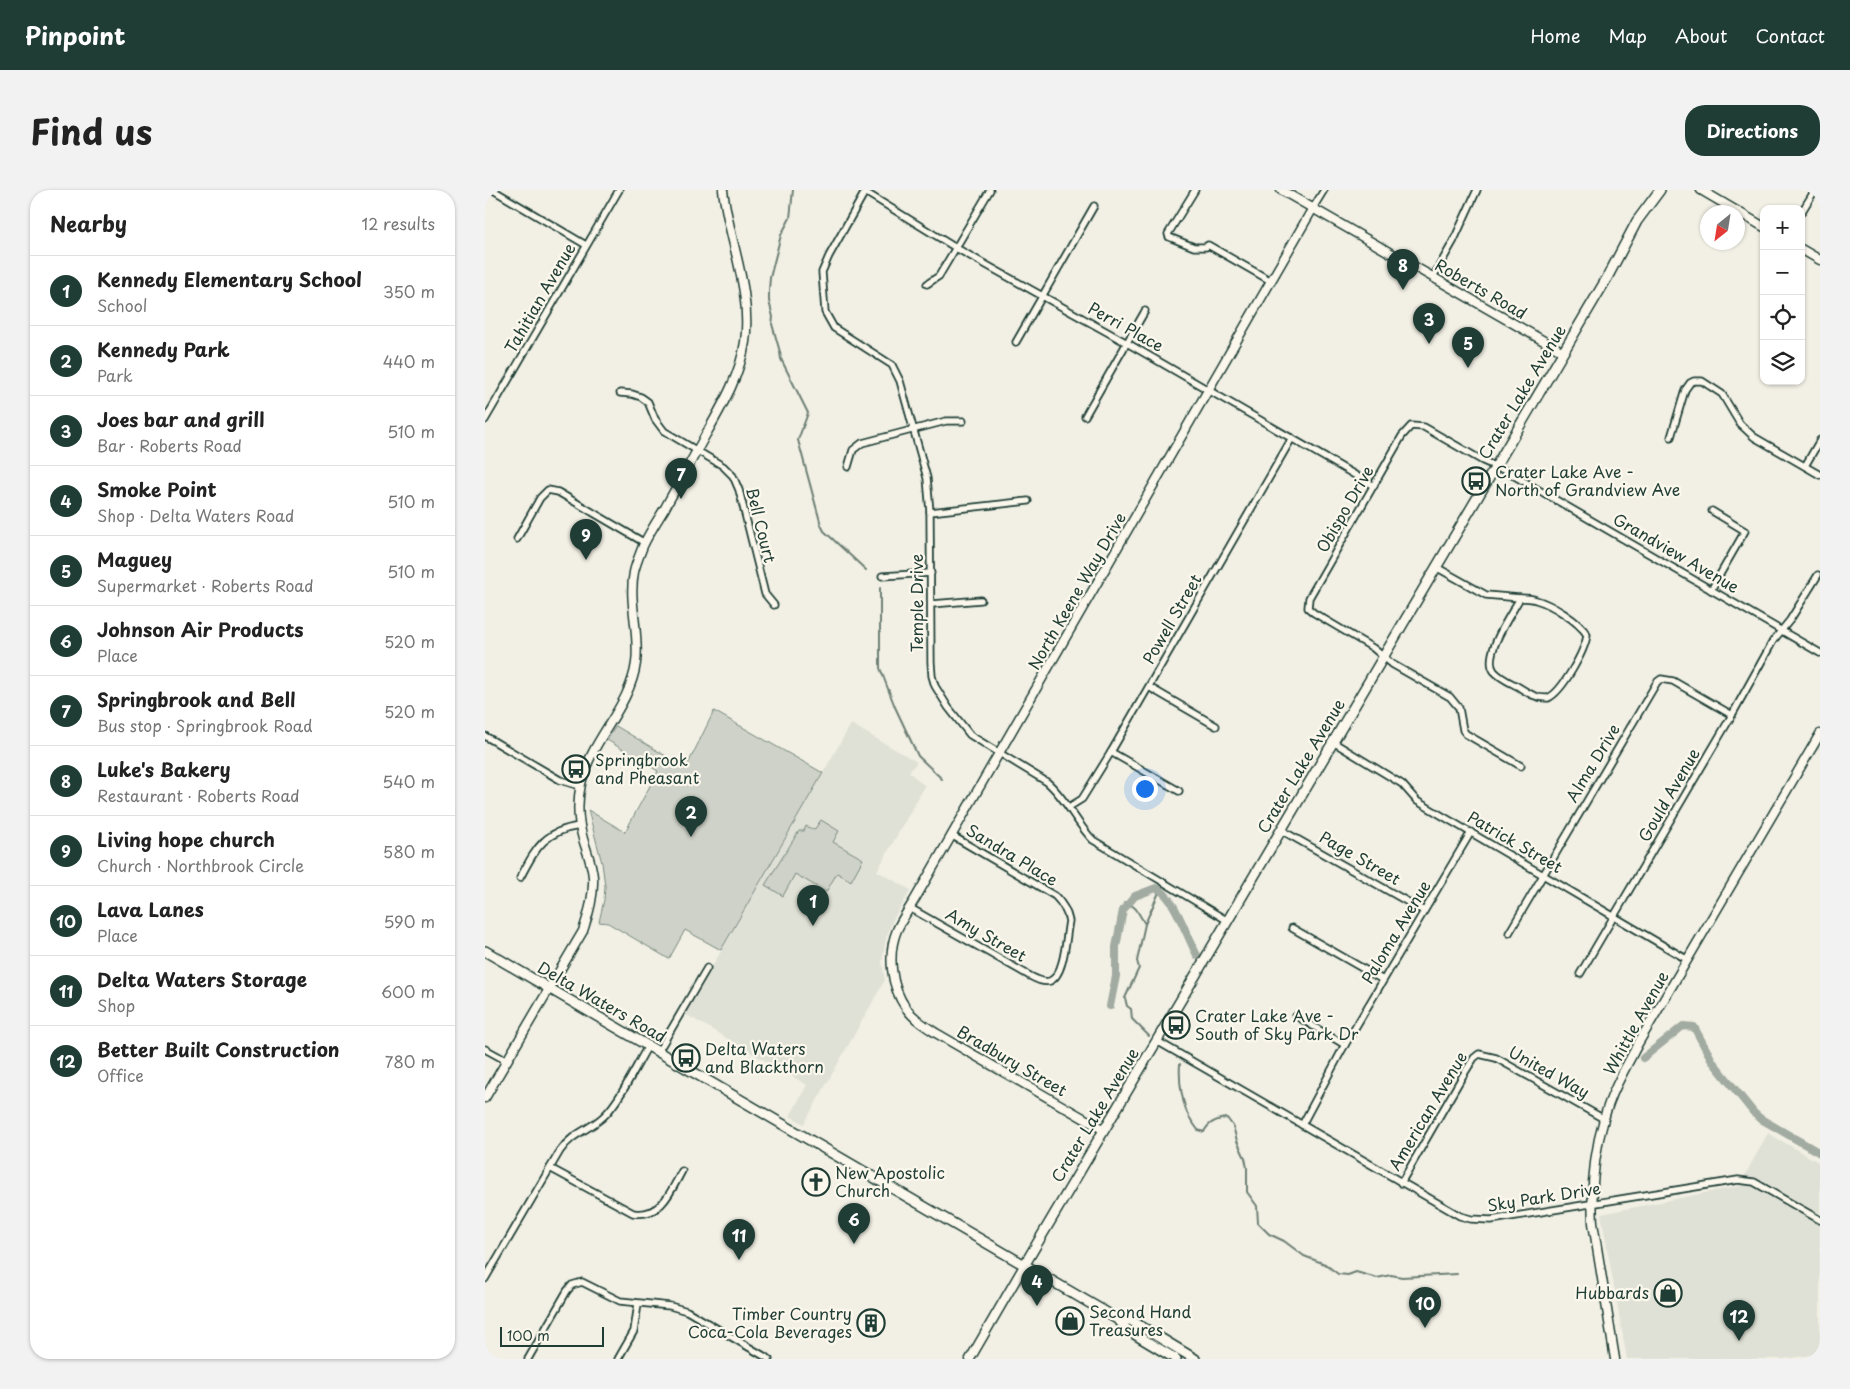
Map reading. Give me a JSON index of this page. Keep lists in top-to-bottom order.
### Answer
{
  "streets": {
    "main road": ["Crater Lake Avenue", "Delta Waters Road"],
    "street": [
      "Roberts Road",
      "Tahitian Avenue",
      "Perri Place",
      "Obispo Drive",
      "Bell Court",
      "Grandview Avenue",
      "North Keene Way Drive",
      "Temple Drive",
      "Powell Street",
      "Alma Drive",
      "Gould Avenue",
      "Patrick Street",
      "Sandra Place",
      "Page Street",
      "Paloma Avenue",
      "Amy Street",
      "Whittle Avenue",
      "Bradbury Street",
      "United Way",
      "American Avenue",
      "Sky Park Drive"
    ]
  },
  "crossings": [
    ["Roberts Road", "Crater Lake Avenue"],
    ["Roberts Road", "North Keene Way Drive"],
    ["Perri Place", "Obispo Drive"],
    ["Perri Place", "North Keene Way Drive"],
    ["Perri Place", "Temple Drive"],
    ["Perri Place", "Powell Street"],
    ["Crater Lake Avenue", "Obispo Drive"],
    ["Crater Lake Avenue", "Grandview Avenue"],
    ["Crater Lake Avenue", "Temple Drive"],
    ["Crater Lake Avenue", "Patrick Street"],
    ["Crater Lake Avenue", "Page Street"],
    ["Crater Lake Avenue", "Delta Waters Road"],
    ["Crater Lake Avenue", "Bradbury Street"],
    ["Crater Lake Avenue", "Sky Park Drive"],
    ["Obispo Drive", "Grandview Avenue"],
    ["Grandview Avenue", "Gould Avenue"],
    ["North Keene Way Drive", "Temple Drive"],
    ["North Keene Way Drive", "Sandra Place"],
    ["North Keene Way Drive", "Amy Street"],
    ["North Keene Way Drive", "Bradbury Street"],
    ["Temple Drive", "Powell Street"],
    ["Alma Drive", "Gould Avenue"],
    ["Alma Drive", "Patrick Street"],
    ["Gould Avenue", "Patrick Street"],
    ["Patrick Street", "Paloma Avenue"],
    ["Patrick Street", "Whittle Avenue"],
    ["Sandra Place", "Amy Street"],
    ["Page Street", "Paloma Avenue"],
    ["Paloma Avenue", "Sky Park Drive"],
    ["Whittle Avenue", "United Way"],
    ["Whittle Avenue", "Sky Park Drive"],
    ["United Way", "American Avenue"],
    ["American Avenue", "Sky Park Drive"]
  ],
  "places": {
    "bus stop": [
      "Crater Lake Ave - North of Grandview Ave",
      "Springbrook and Pheasant",
      "Crater Lake Ave - South of Sky Park Dr",
      "Delta Waters and Blackthorn"
    ],
    "church": ["New Apostolic Church"],
    "shop": ["Hubbards", "Second Hand Treasures"],
    "building": ["Timber Country Coca-Cola Beverages"]
  },
  "scale_bar": "100 m",
  "north": "bottom left",
  "page": {
    "header": "Pinpoint",
    "nav": [
      "Home",
      "Map",
      "About",
      "Contact"
    ],
    "title": "Find us",
    "buttons": "Directions",
    "heading": ["Nearby", "12 results"],
    "map_buttons": ["+", "−"],
    "pins": [
      "8",
      "3",
      "5",
      "7",
      "9",
      "2",
      "1",
      "6",
      "11",
      "4",
      "10",
      "12"
    ],
    "list": [
      {
        "mark": "1",
        "name": "Kennedy Elementary School",
        "note": "School",
        "value": "350 m"
      },
      {
        "mark": "2",
        "name": "Kennedy Park",
        "note": "Park",
        "value": "440 m"
      },
      {
        "mark": "3",
        "name": "Joes bar and grill",
        "note": "Bar · Roberts Road",
        "value": "510 m"
      },
      {
        "mark": "4",
        "name": "Smoke Point",
        "note": "Shop · Delta Waters Road",
        "value": "510 m"
      },
      {
        "mark": "5",
        "name": "Maguey",
        "note": "Supermarket · Roberts Road",
        "value": "510 m"
      },
      {
        "mark": "6",
        "name": "Johnson Air Products",
        "note": "Place",
        "value": "520 m"
      },
      {
        "mark": "7",
        "name": "Springbrook and Bell",
        "note": "Bus stop · Springbrook Road",
        "value": "520 m"
      },
      {
        "mark": "8",
        "name": "Luke's Bakery",
        "note": "Restaurant · Roberts Road",
        "value": "540 m"
      },
      {
        "mark": "9",
        "name": "Living hope church",
        "note": "Church · Northbrook Circle",
        "value": "580 m"
      },
      {
        "mark": "10",
        "name": "Lava Lanes",
        "note": "Place",
        "value": "590 m"
      },
      {
        "mark": "11",
        "name": "Delta Waters Storage",
        "note": "Shop",
        "value": "600 m"
      },
      {
        "mark": "12",
        "name": "Better Built Construction",
        "note": "Office",
        "value": "780 m"
      }
    ],
    "scale": "100 m"
  }
}
